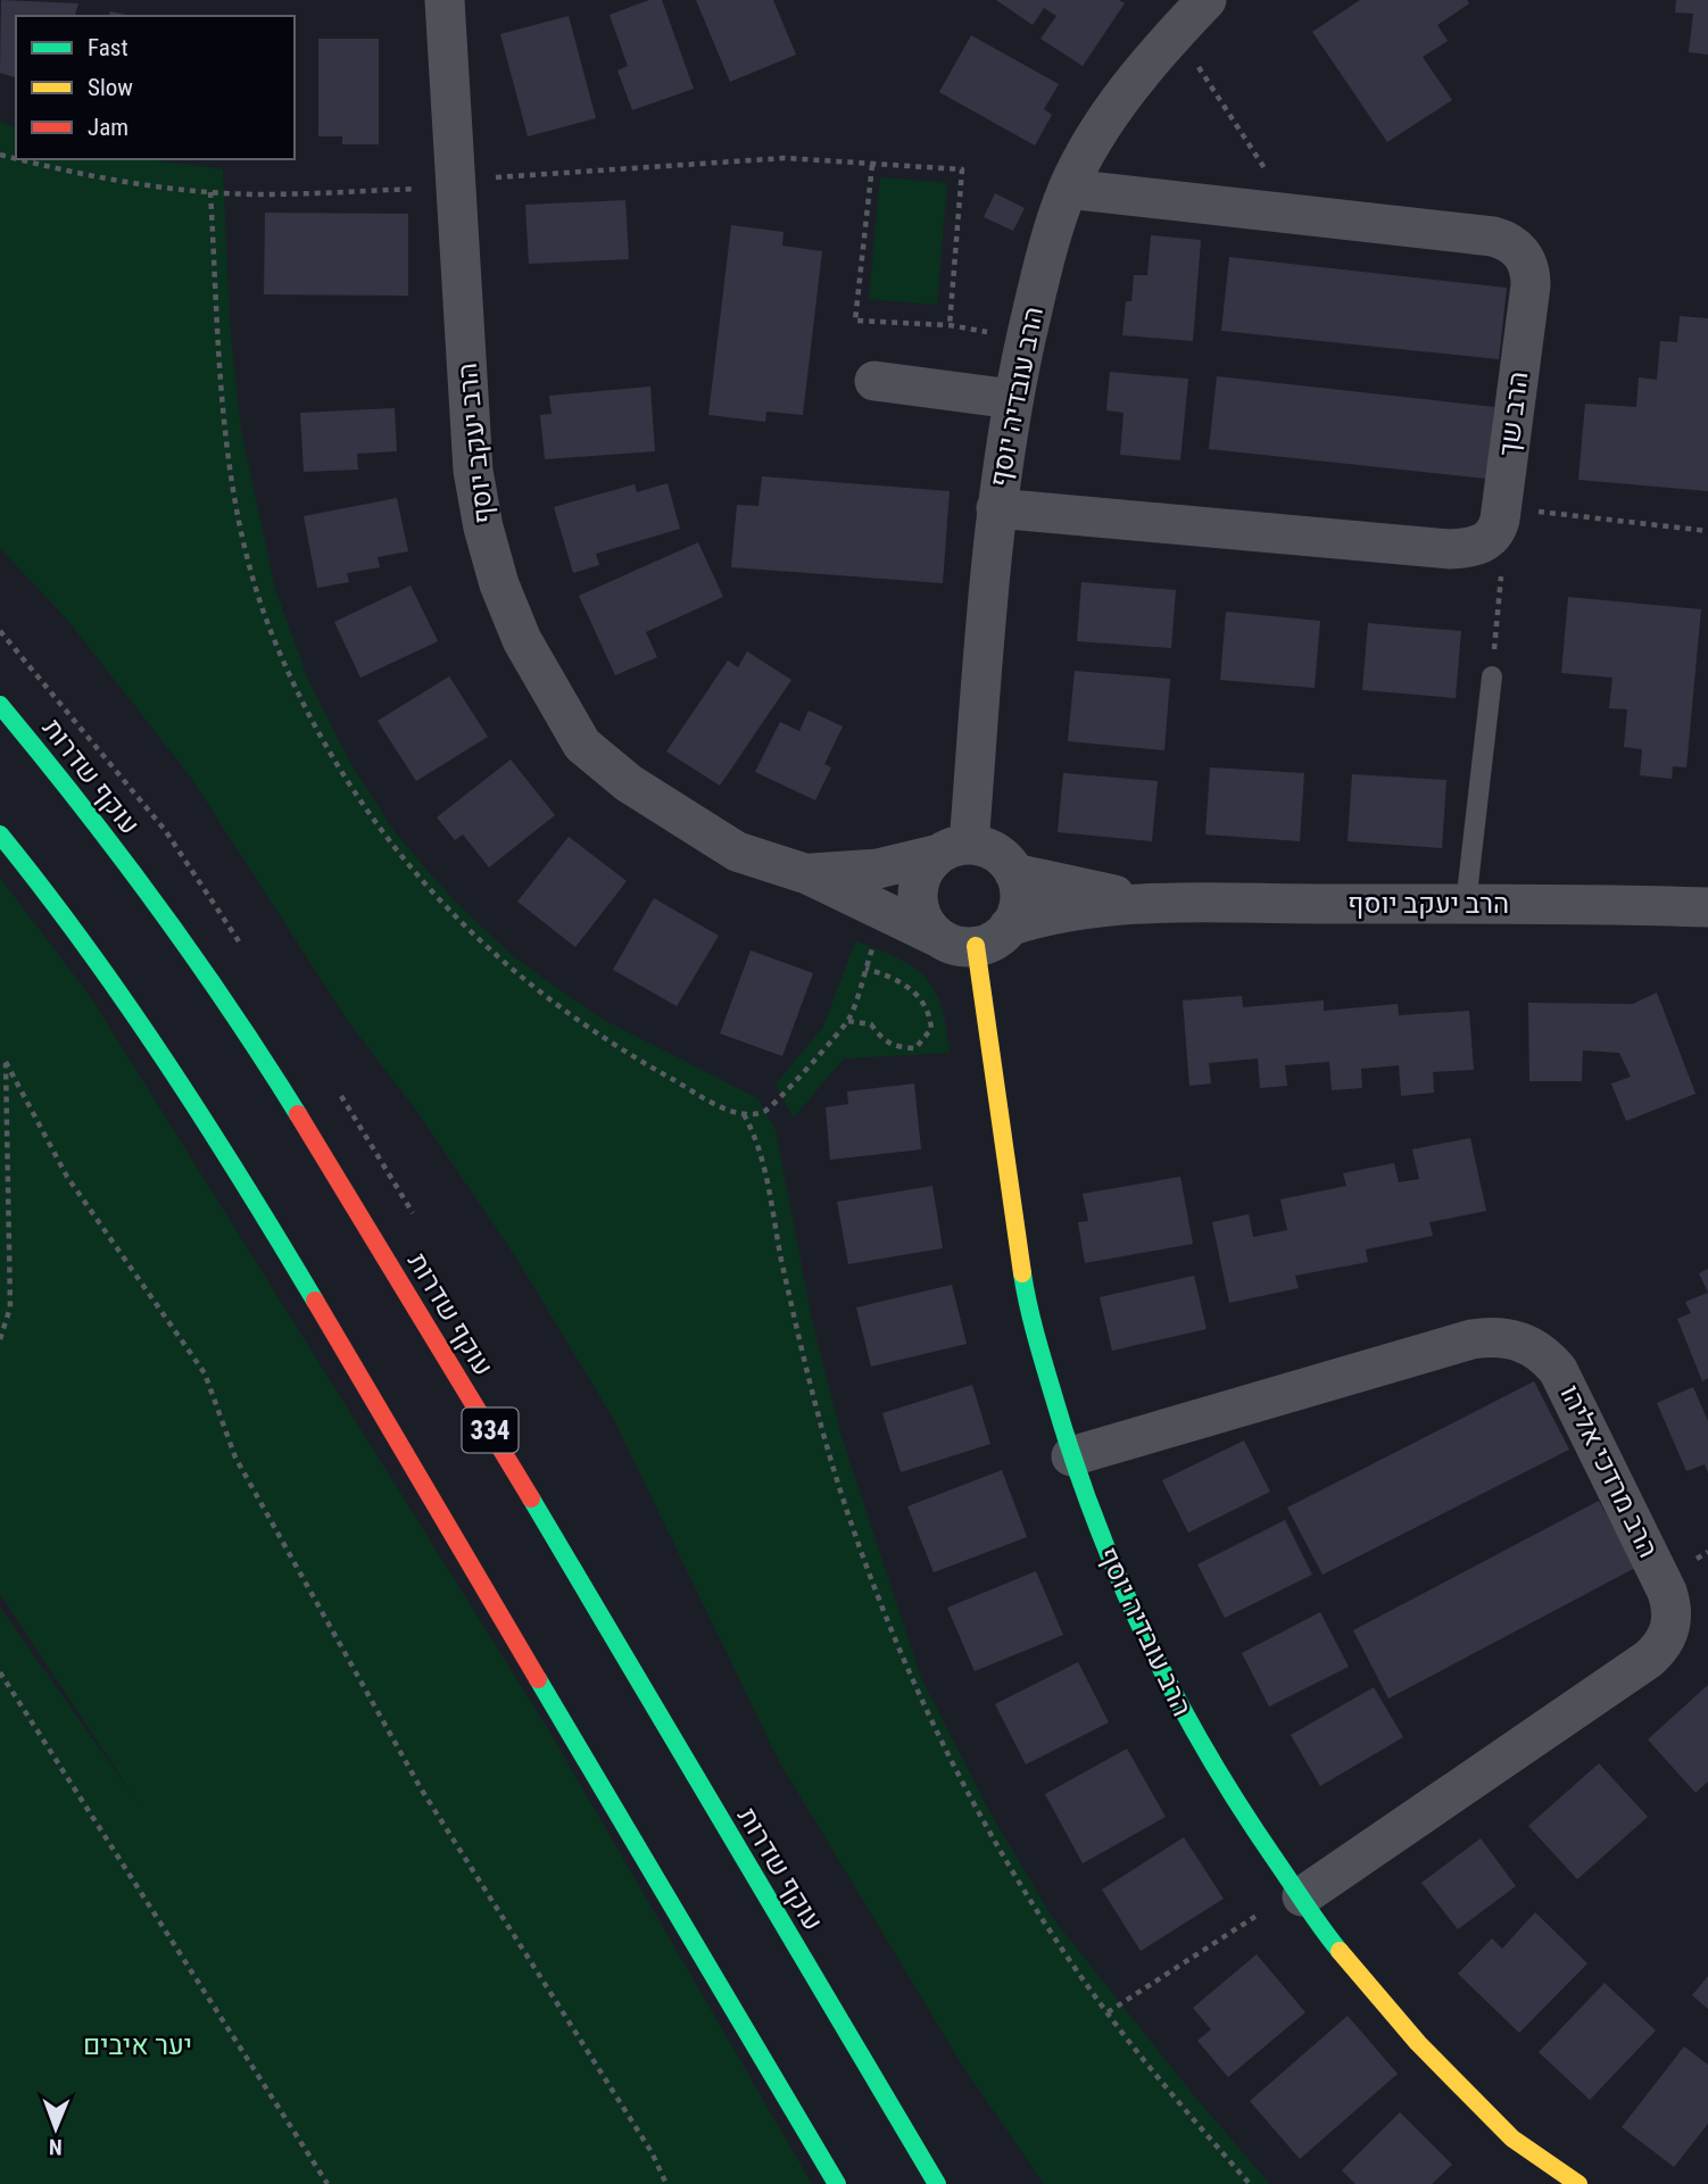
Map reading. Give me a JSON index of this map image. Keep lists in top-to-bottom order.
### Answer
{
  "streets": {
    "main road": ["הרב עובדיה יוסף", "עוקף שדרות", "334"],
    "street": ["הרב שך", "הרב יעקב יוסף", "הרב מרדכי אליהו"]
  },
  "crossings": [
    ["הרב עובדיה יוסף", "הרב שך"],
    ["הרב עובדיה יוסף", "הרב יעקב יוסף"],
    ["הרב עובדיה יוסף", "הרב מרדכי אליהו"]
  ],
  "parks": ["יער איבים"],
  "legend": ["Fast", "Slow", "Jam"],
  "north": "bottom"
}
